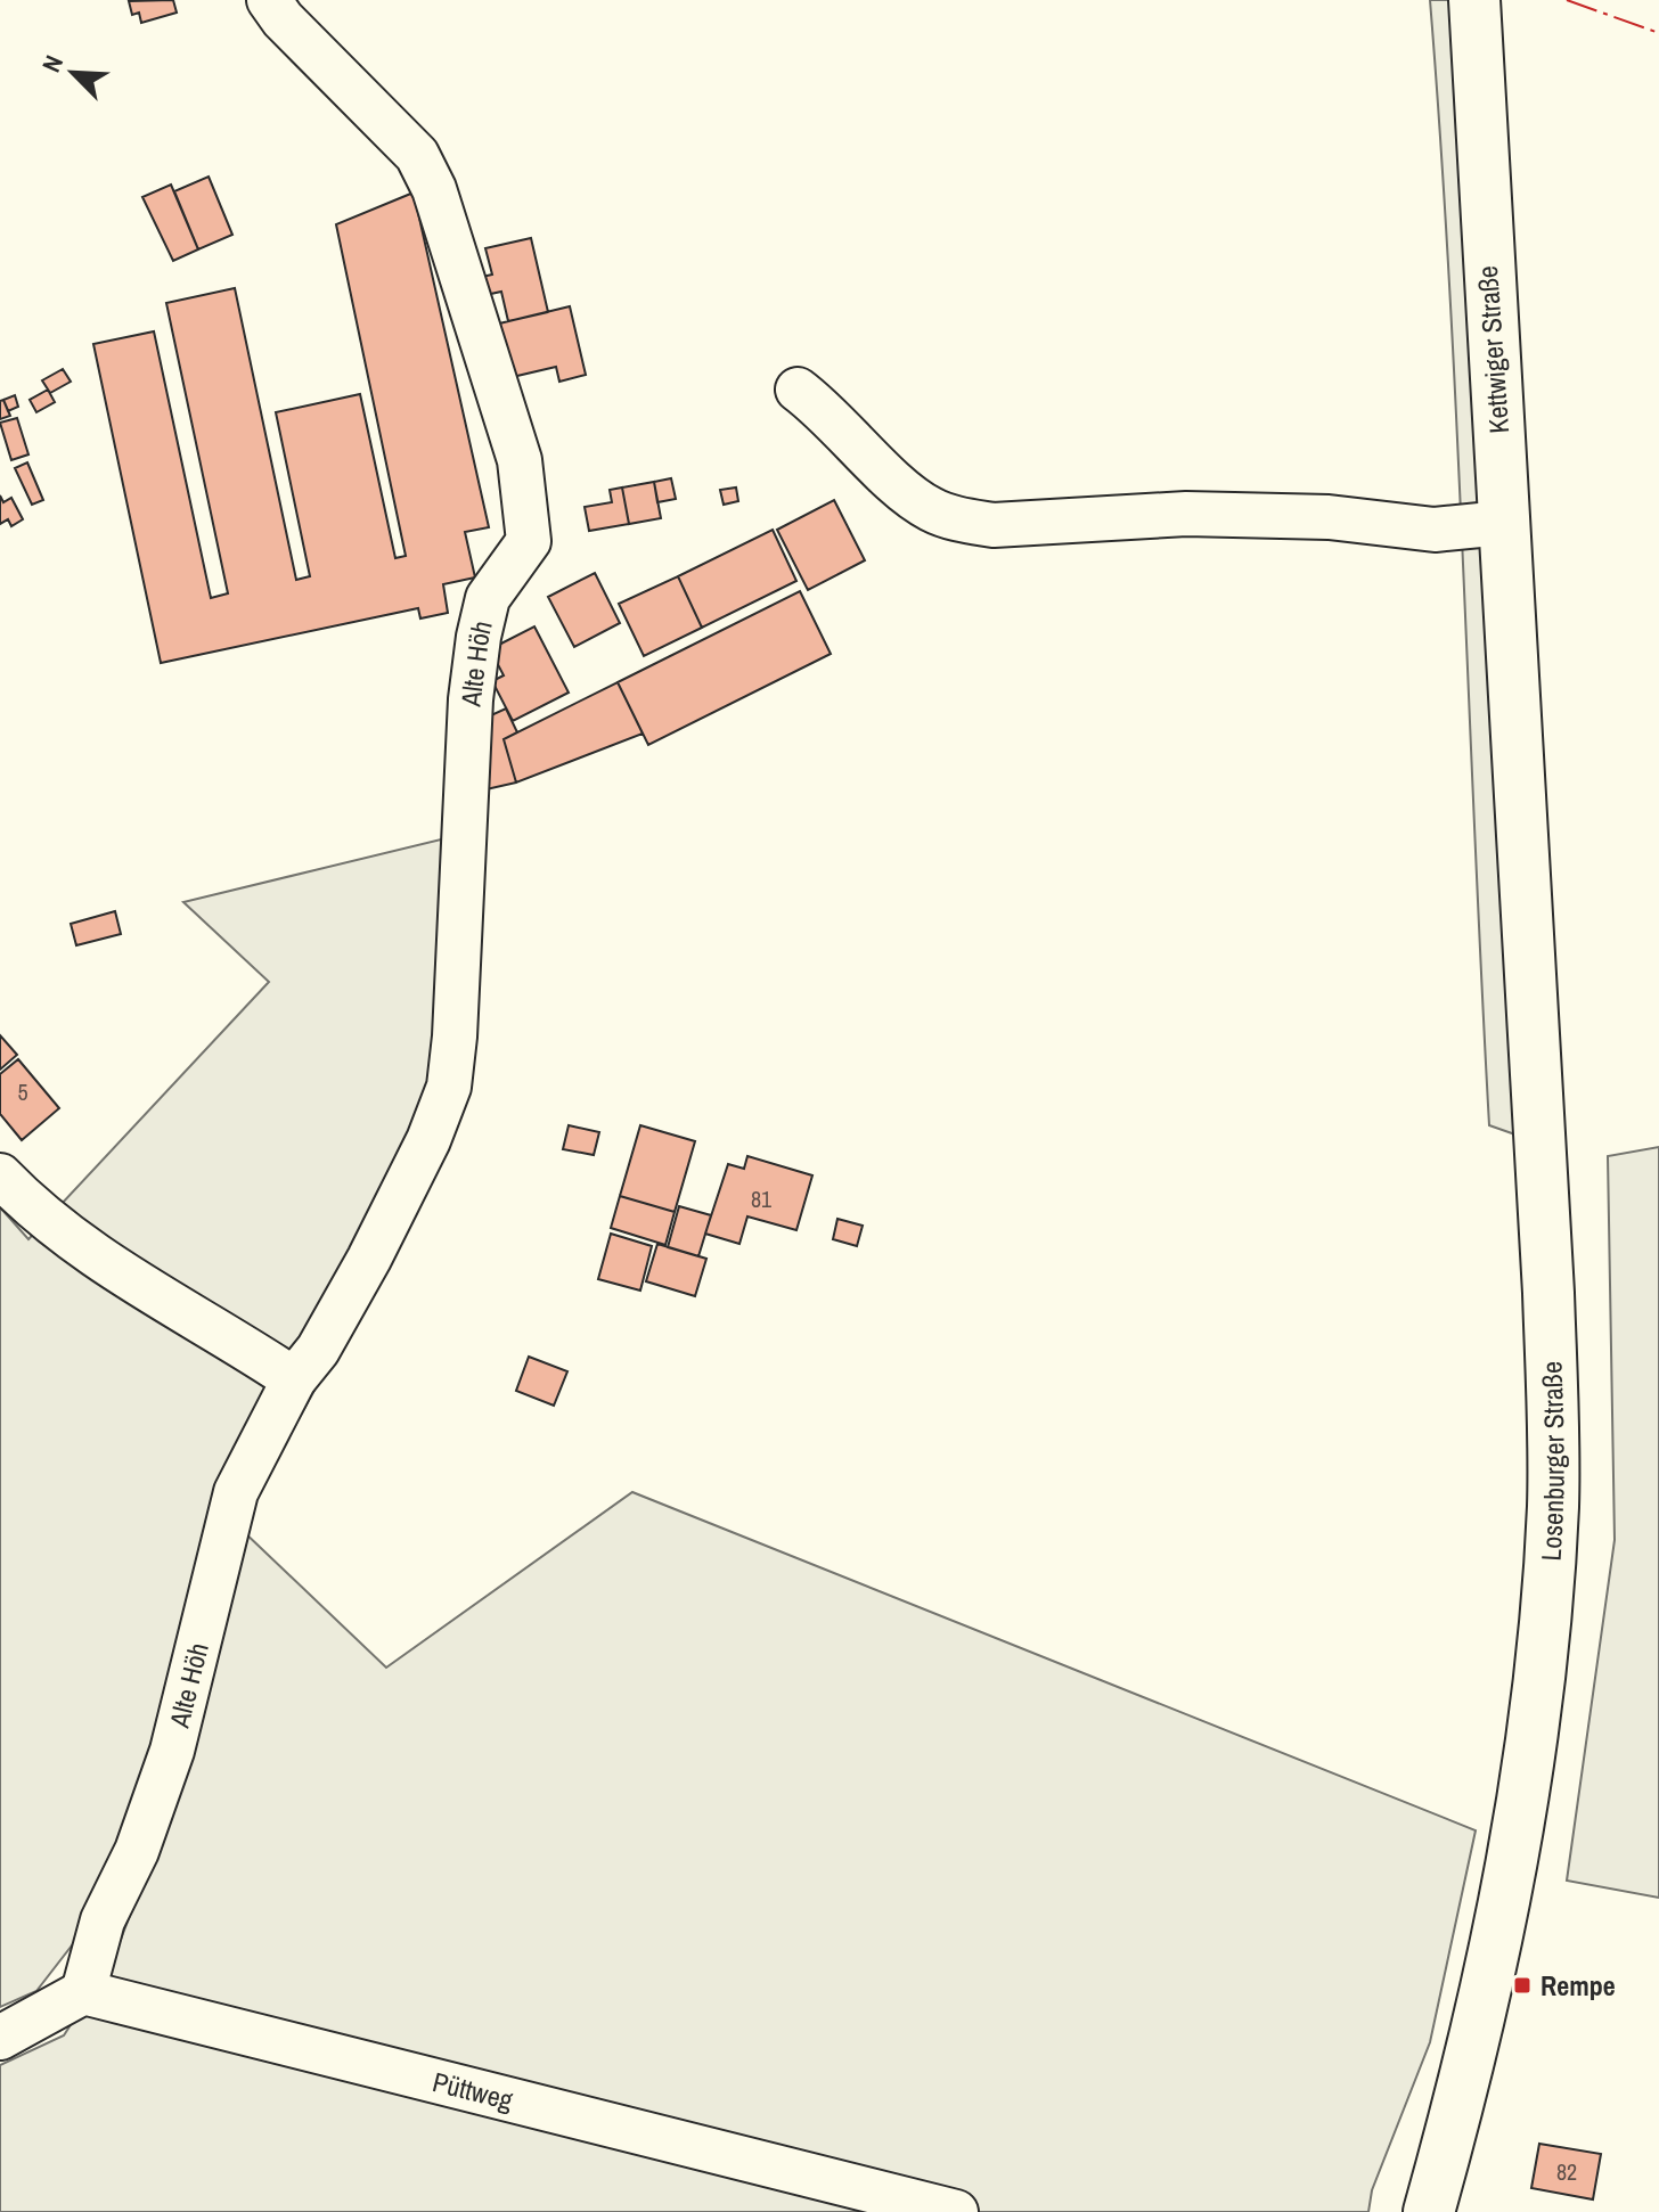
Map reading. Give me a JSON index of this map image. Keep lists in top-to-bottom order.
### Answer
{
  "streets": {
    "main road": ["Kettwiger Straße", "Losenburger Straße"],
    "lane": ["Alte Höh", "Püttweg"]
  },
  "crossings": [
    ["Kettwiger Straße", "Losenburger Straße"],
    ["Alte Höh", "Püttweg"]
  ],
  "places": {
    "transit": ["Rempe"]
  },
  "house_numbers": ["5", "81", "82"],
  "north": "top left"
}
